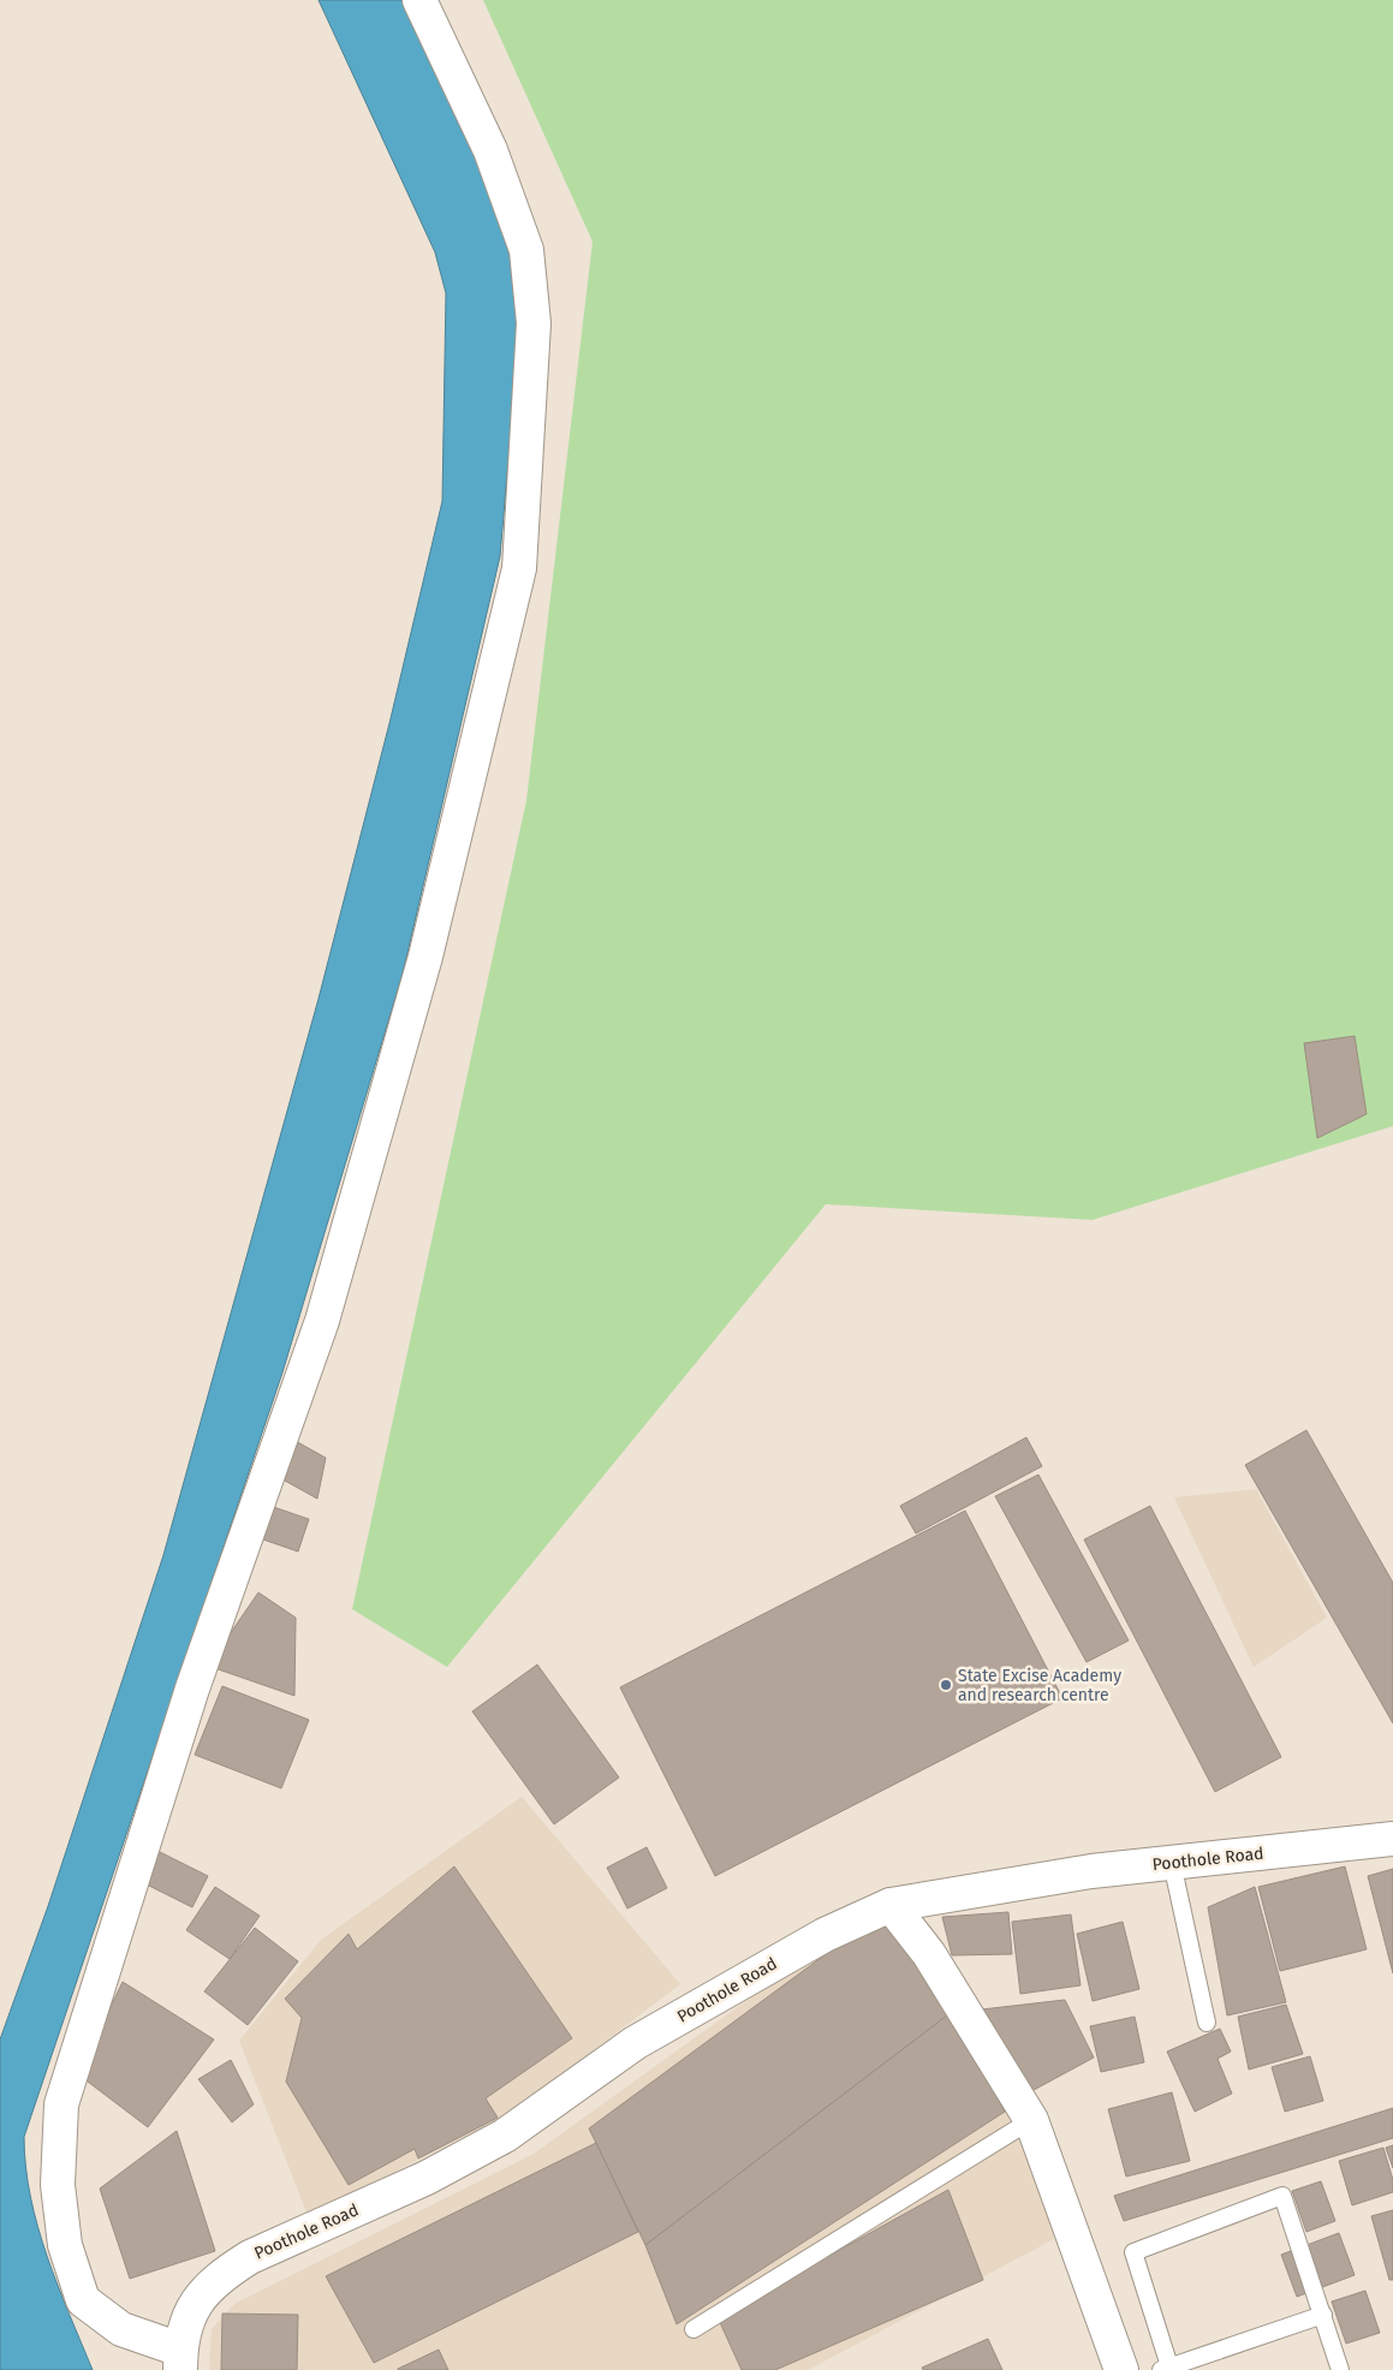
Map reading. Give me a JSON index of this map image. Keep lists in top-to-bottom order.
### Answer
{
  "streets": {
    "street": ["Poothole Road"]
  },
  "places": ["State Excise Academy and research centre"]
}
